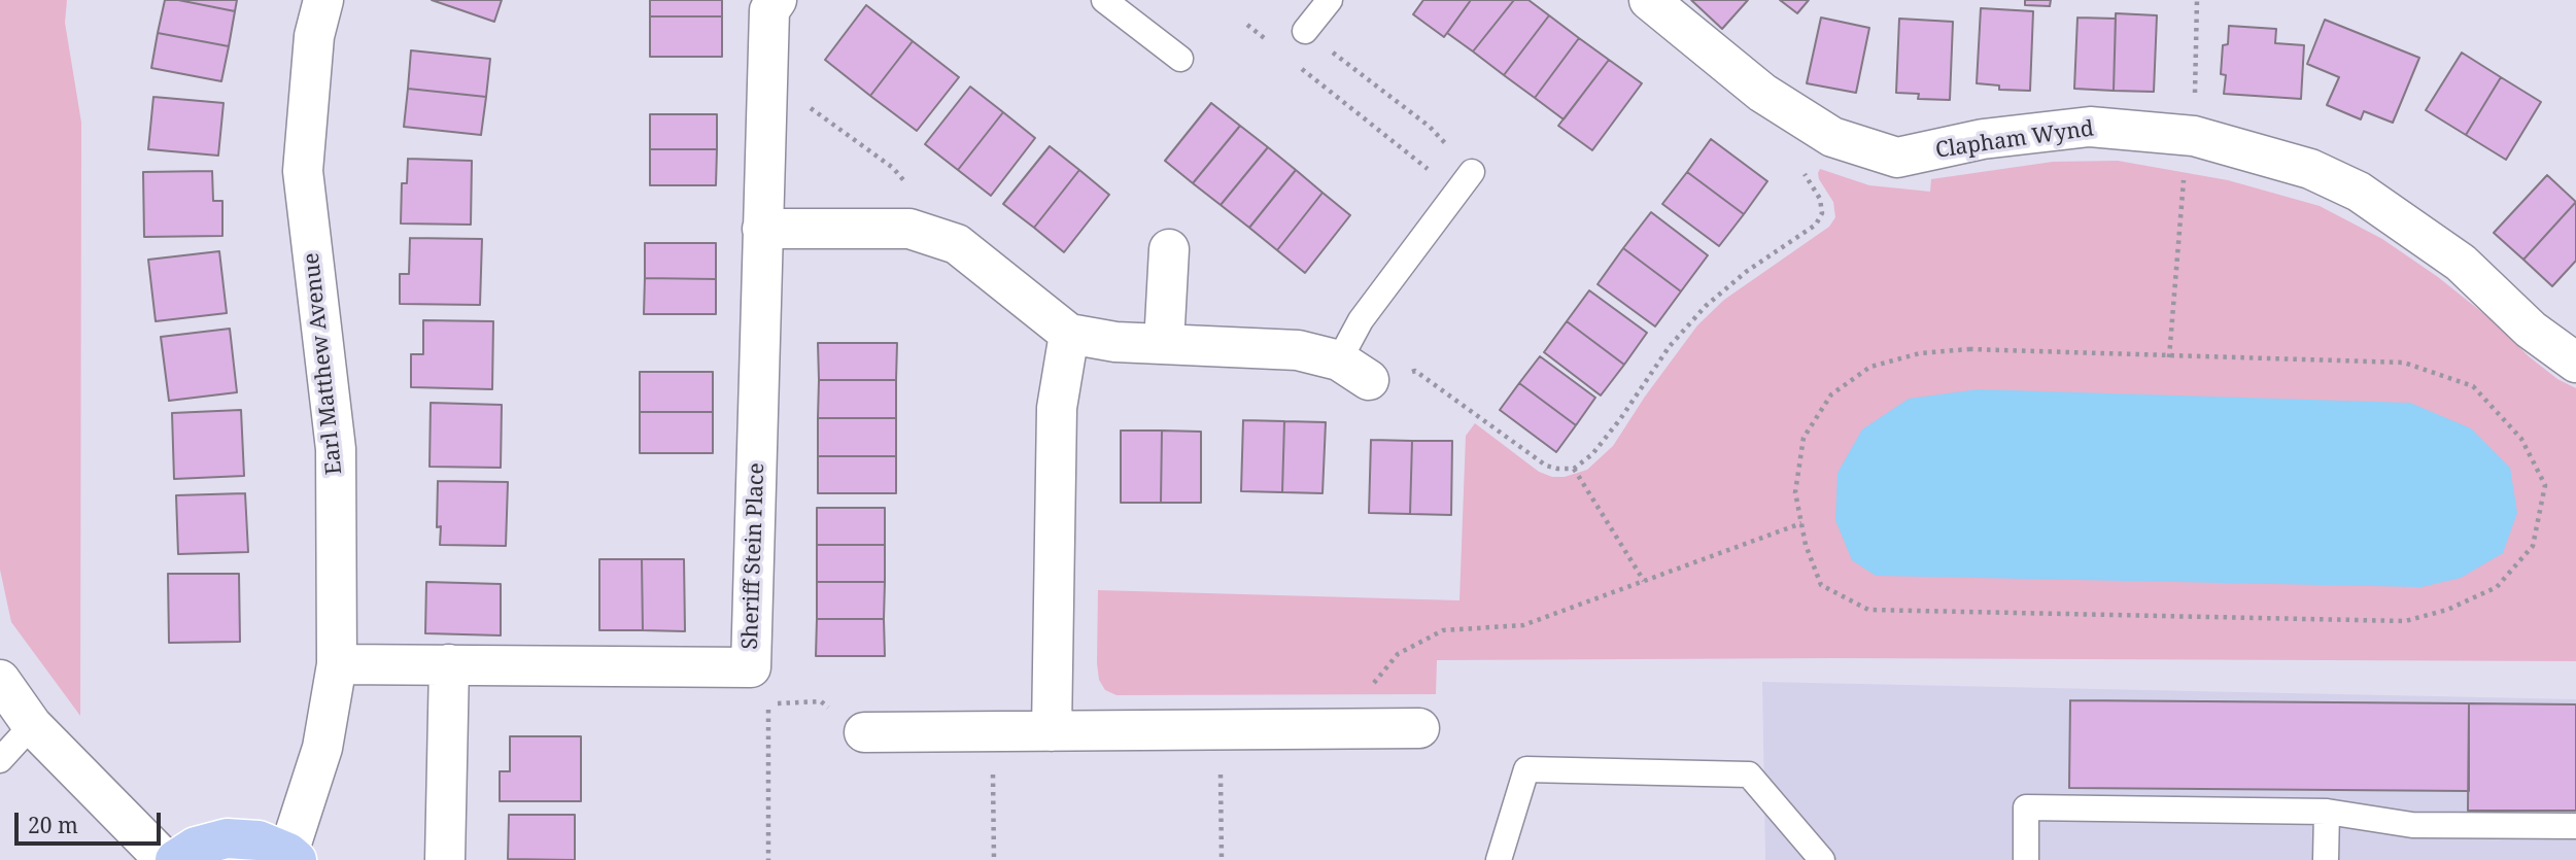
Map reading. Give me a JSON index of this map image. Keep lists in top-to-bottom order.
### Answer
{
  "streets": {
    "street": ["Clapham Wynd", "Earl Matthew Avenue", "Sheriff Stein Place"]
  },
  "crossings": [
    ["Earl Matthew Avenue", "Sheriff Stein Place"]
  ],
  "scale_bar": "20 m"
}
